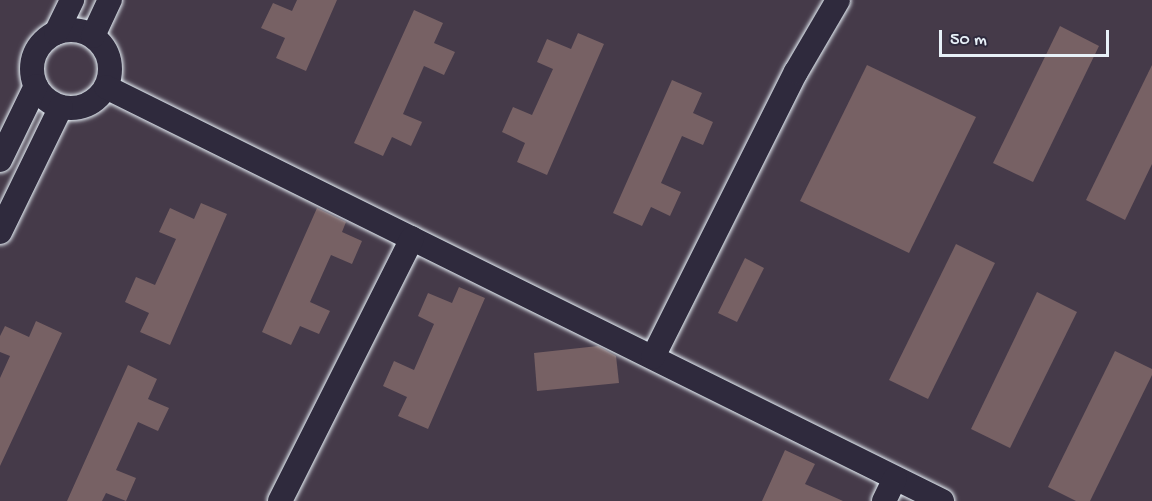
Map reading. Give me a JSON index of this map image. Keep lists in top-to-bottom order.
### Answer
{
  "scale_bar": "50 m"
}
